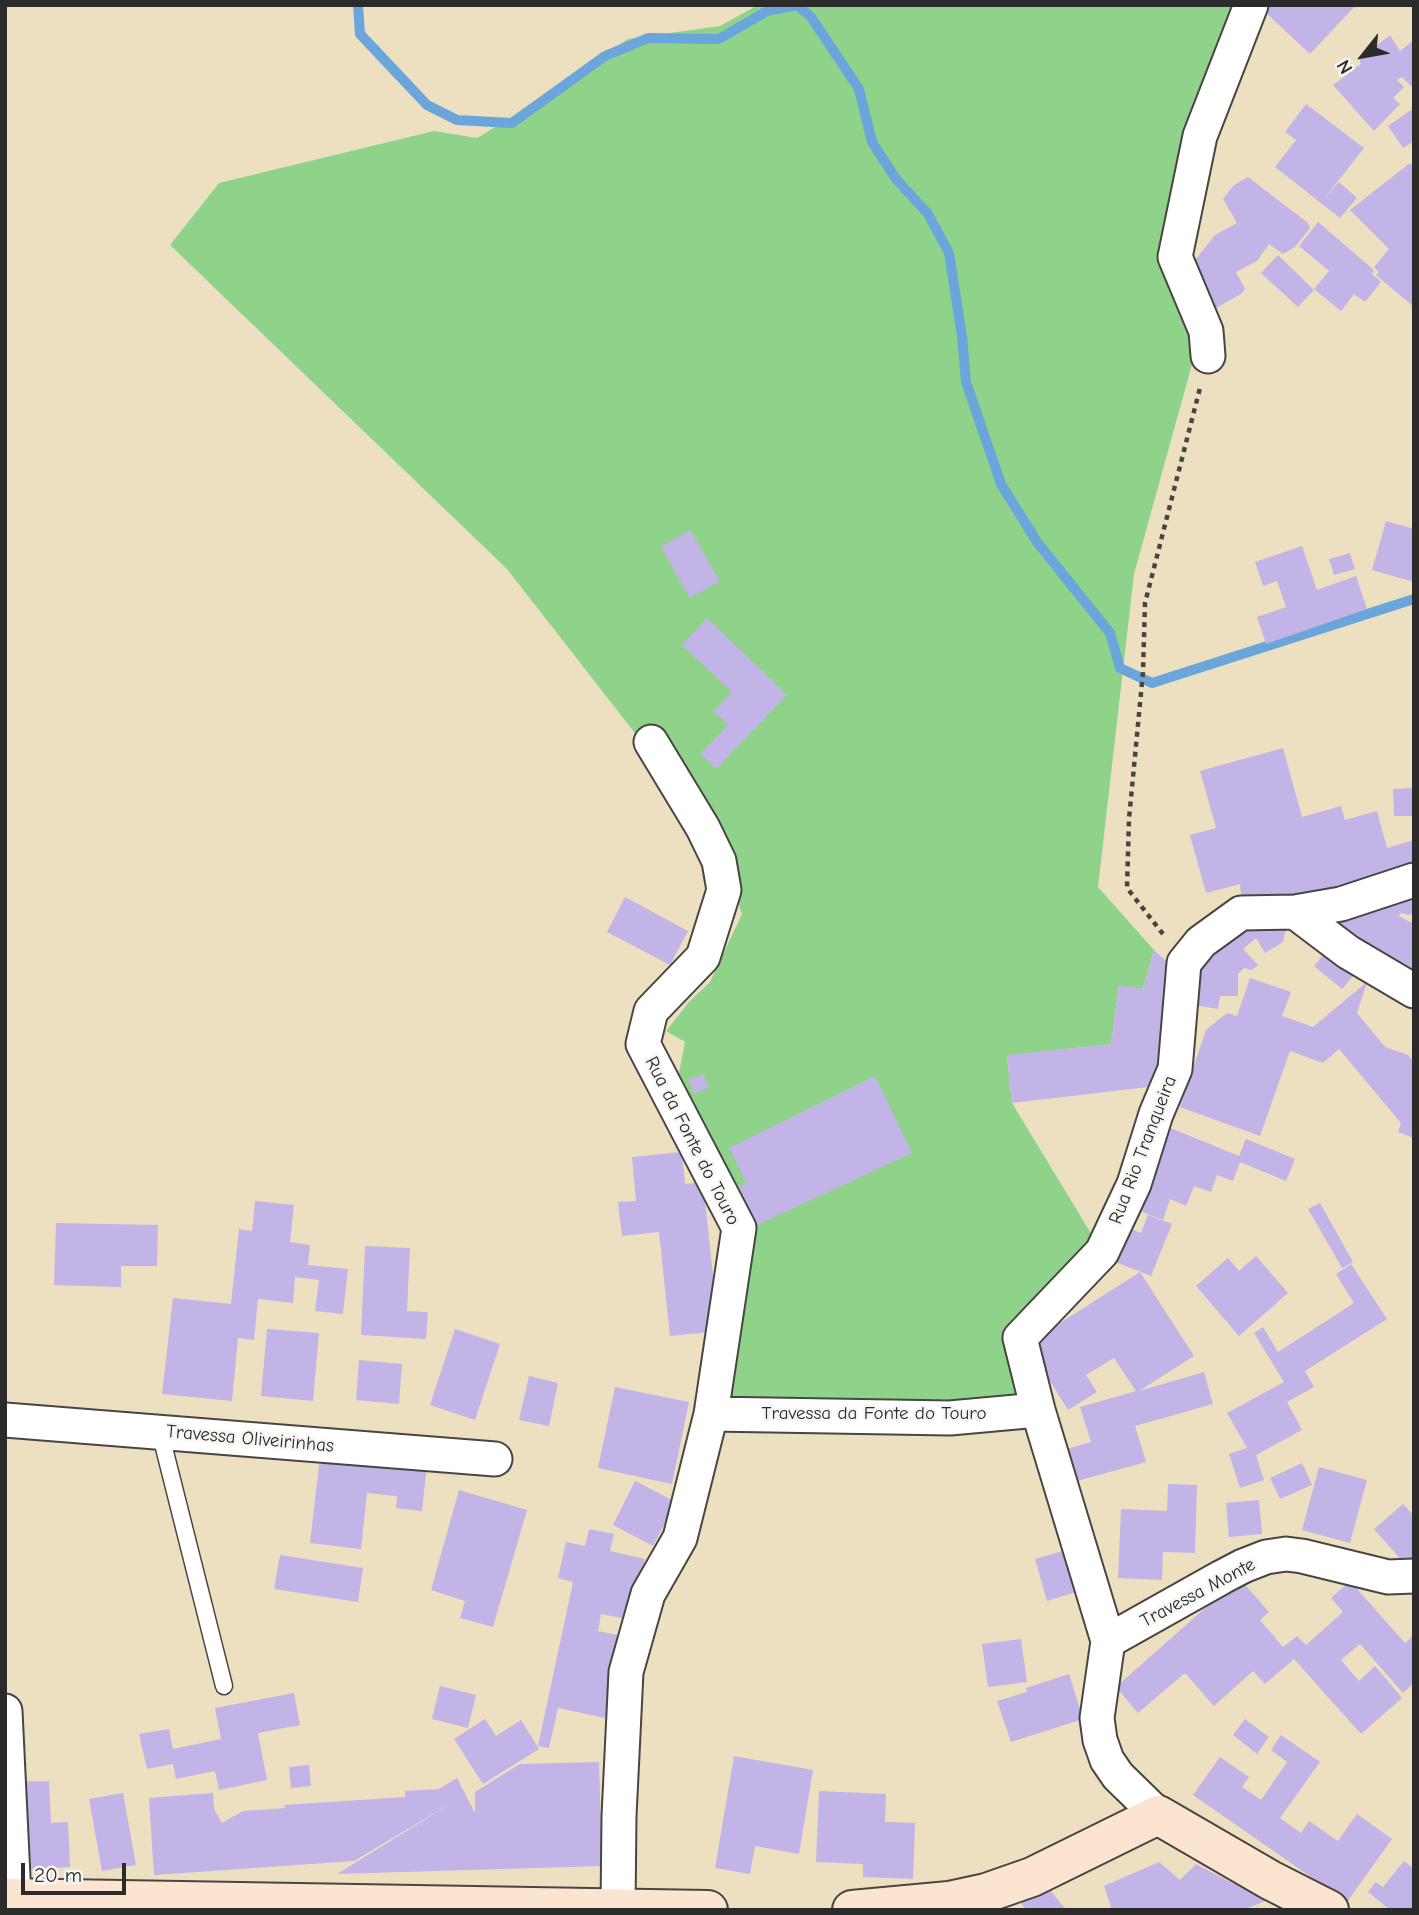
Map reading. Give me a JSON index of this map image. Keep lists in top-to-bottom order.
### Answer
{
  "streets": {
    "street": [
      "Rua da Fonte do Touro",
      "Rua Rio Tranqueira",
      "Travessa da Fonte do Touro",
      "Travessa Oliveirinhas",
      "Travessa Monte"
    ]
  },
  "crossings": [
    ["Rua da Fonte do Touro", "Travessa da Fonte do Touro"],
    ["Rua Rio Tranqueira", "Travessa da Fonte do Touro"],
    ["Rua Rio Tranqueira", "Travessa Monte"]
  ],
  "scale_bar": "20 m",
  "north": "bottom left"
}
